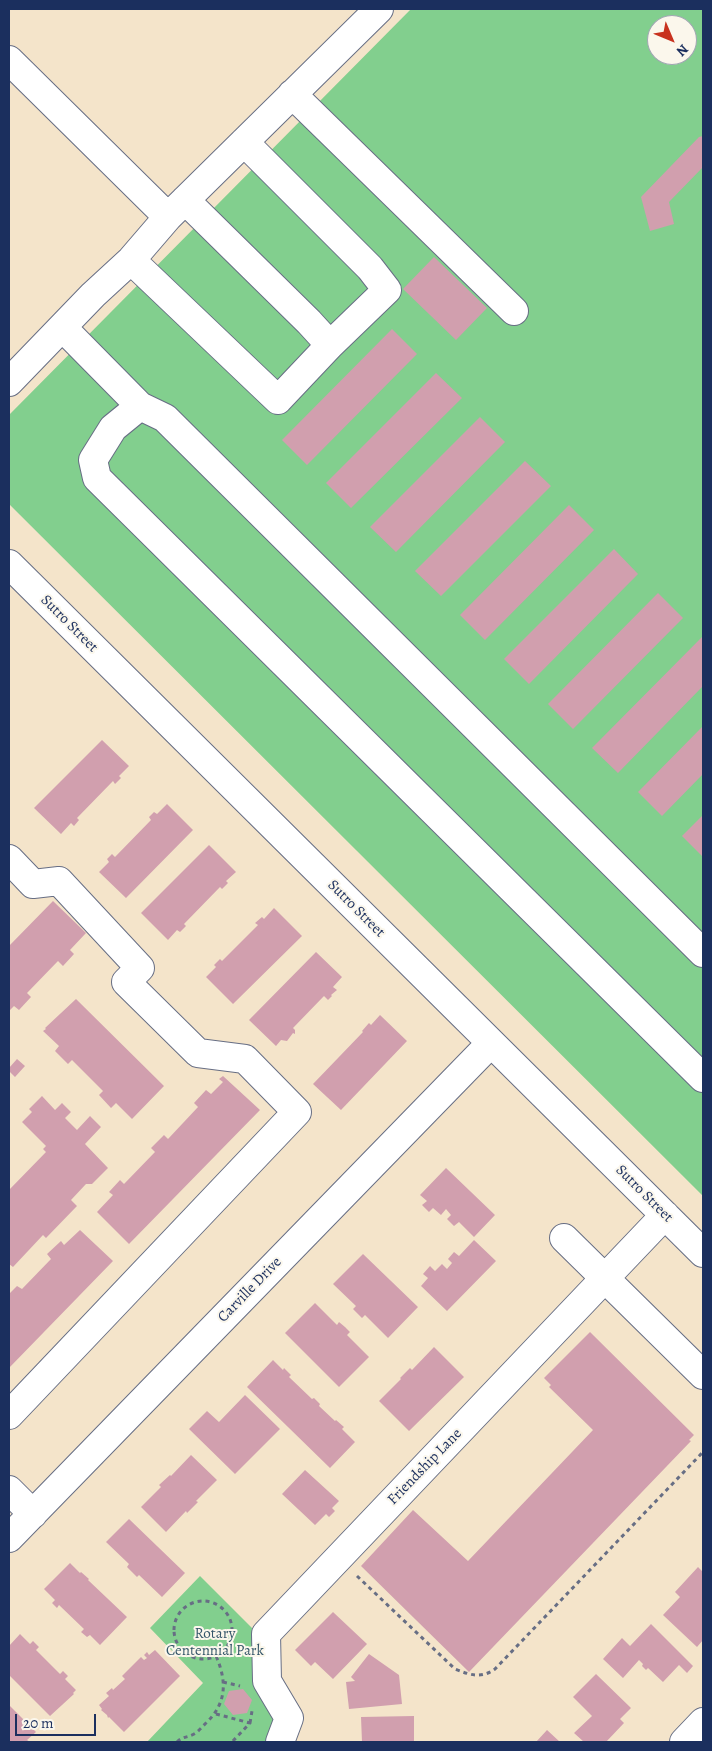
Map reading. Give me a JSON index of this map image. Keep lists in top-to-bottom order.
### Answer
{
  "streets": {
    "street": ["Sutro Street", "Carville Drive", "Friendship Lane"]
  },
  "crossings": [
    ["Sutro Street", "Carville Drive"],
    ["Sutro Street", "Friendship Lane"]
  ],
  "parks": ["Rotary Centennial Park"],
  "scale_bar": "20 m",
  "north": "bottom right"
}
